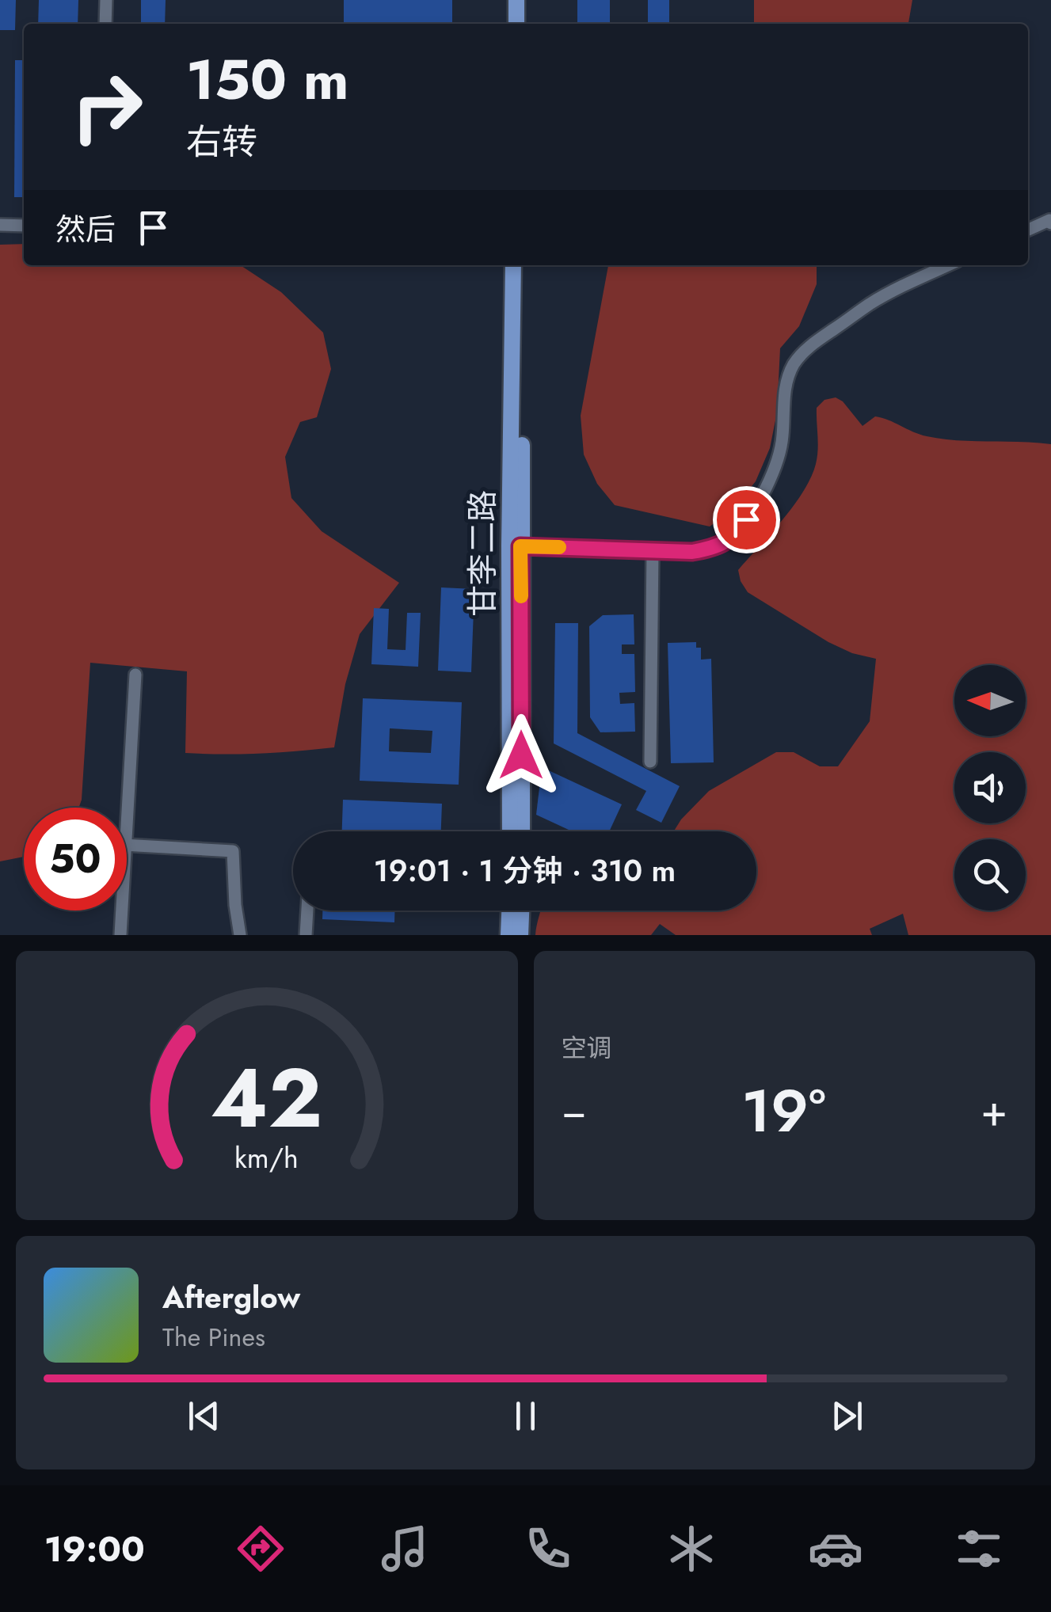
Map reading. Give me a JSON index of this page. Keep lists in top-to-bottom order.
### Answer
{
  "streets": {
    "main road": ["甘李二路"]
  },
  "north": "left",
  "page": {
    "turn": ["150 m", "右转"],
    "then": "然后",
    "limit": "50",
    "trip": "19:01 · 1 分钟 · 310 m",
    "tile": "空调",
    "heat": ["−", "19°", "+"],
    "song": ["Afterglow", "The Pines"],
    "tabs": "19:00",
    "gauge": ["42", "km/h"]
  }
}
